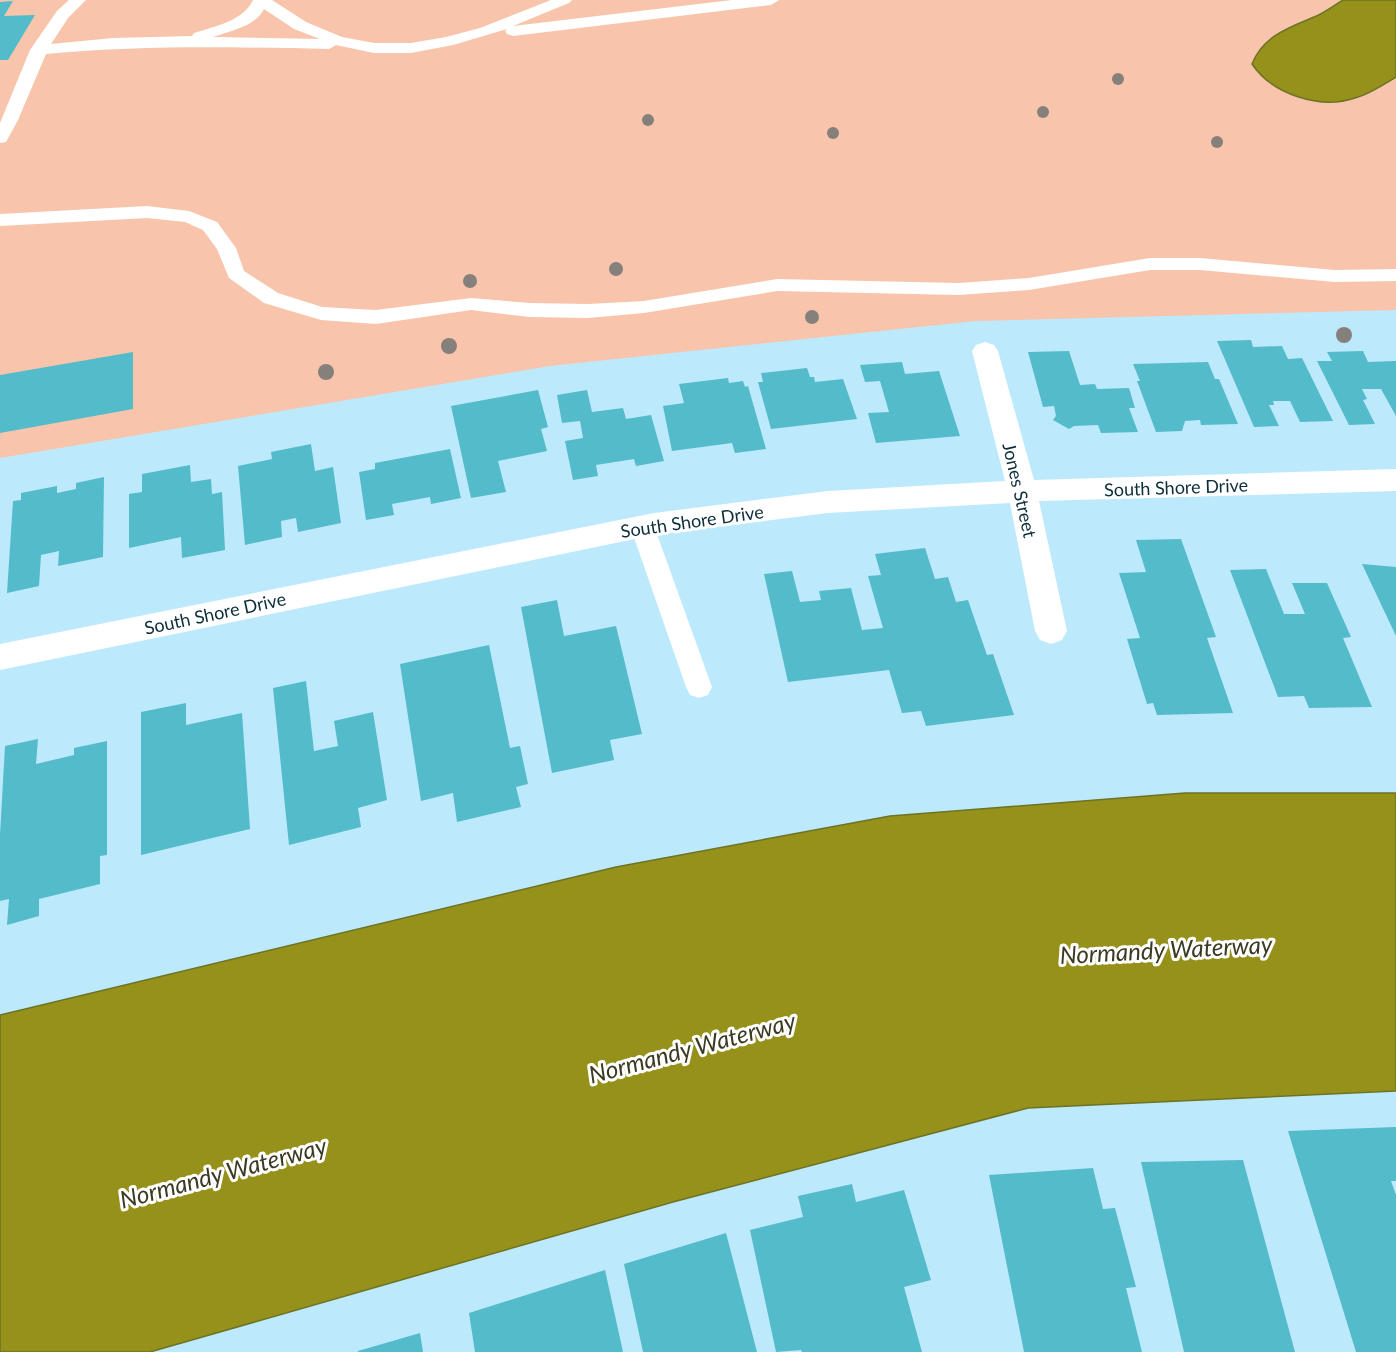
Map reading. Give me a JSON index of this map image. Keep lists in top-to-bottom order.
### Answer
{
  "streets": {
    "street": ["South Shore Drive", "Jones Street"]
  },
  "crossings": [
    ["South Shore Drive", "Jones Street"]
  ],
  "water": ["Normandy Waterway"]
}
